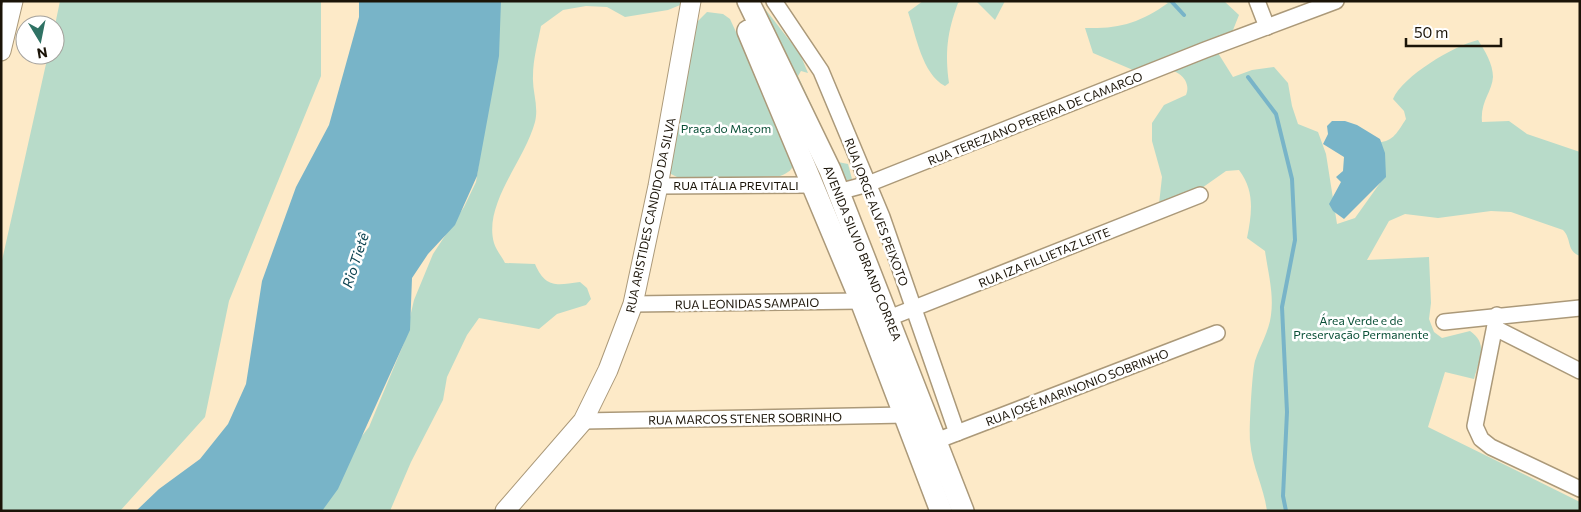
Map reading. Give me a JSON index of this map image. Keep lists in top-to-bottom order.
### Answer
{
  "streets": {
    "main road": ["AVENIDA SILVIO BRAND CORREA"],
    "street": [
      "RUA TEREZIANO PEREIRA DE CAMARGO",
      "RUA ITÁLIA PREVITALI",
      "RUA JORGE ALVES PEIXOTO",
      "RUA ARISTIDES CANDIDO DA SILVA",
      "RUA IZA FILLIETAZ LEITE",
      "RUA LEONIDAS SAMPAIO",
      "RUA JOSÉ MARINONIO SOBRINHO",
      "RUA MARCOS STENER SOBRINHO"
    ]
  },
  "crossings": [
    ["RUA TEREZIANO PEREIRA DE CAMARGO", "RUA JORGE ALVES PEIXOTO"],
    ["RUA TEREZIANO PEREIRA DE CAMARGO", "AVENIDA SILVIO BRAND CORREA"],
    ["RUA ITÁLIA PREVITALI", "RUA ARISTIDES CANDIDO DA SILVA"],
    ["RUA ITÁLIA PREVITALI", "AVENIDA SILVIO BRAND CORREA"],
    ["RUA JORGE ALVES PEIXOTO", "RUA IZA FILLIETAZ LEITE"],
    ["RUA JORGE ALVES PEIXOTO", "RUA JOSÉ MARINONIO SOBRINHO"],
    ["RUA ARISTIDES CANDIDO DA SILVA", "RUA LEONIDAS SAMPAIO"],
    ["RUA ARISTIDES CANDIDO DA SILVA", "RUA MARCOS STENER SOBRINHO"],
    ["AVENIDA SILVIO BRAND CORREA", "RUA IZA FILLIETAZ LEITE"],
    ["AVENIDA SILVIO BRAND CORREA", "RUA LEONIDAS SAMPAIO"],
    ["AVENIDA SILVIO BRAND CORREA", "RUA JOSÉ MARINONIO SOBRINHO"],
    ["AVENIDA SILVIO BRAND CORREA", "RUA MARCOS STENER SOBRINHO"]
  ],
  "water": ["Rio Tietê"],
  "parks": ["Praça do Maçom", "Área Verde e de Preservação Permanente"],
  "scale_bar": "50 m",
  "north": "bottom"
}
